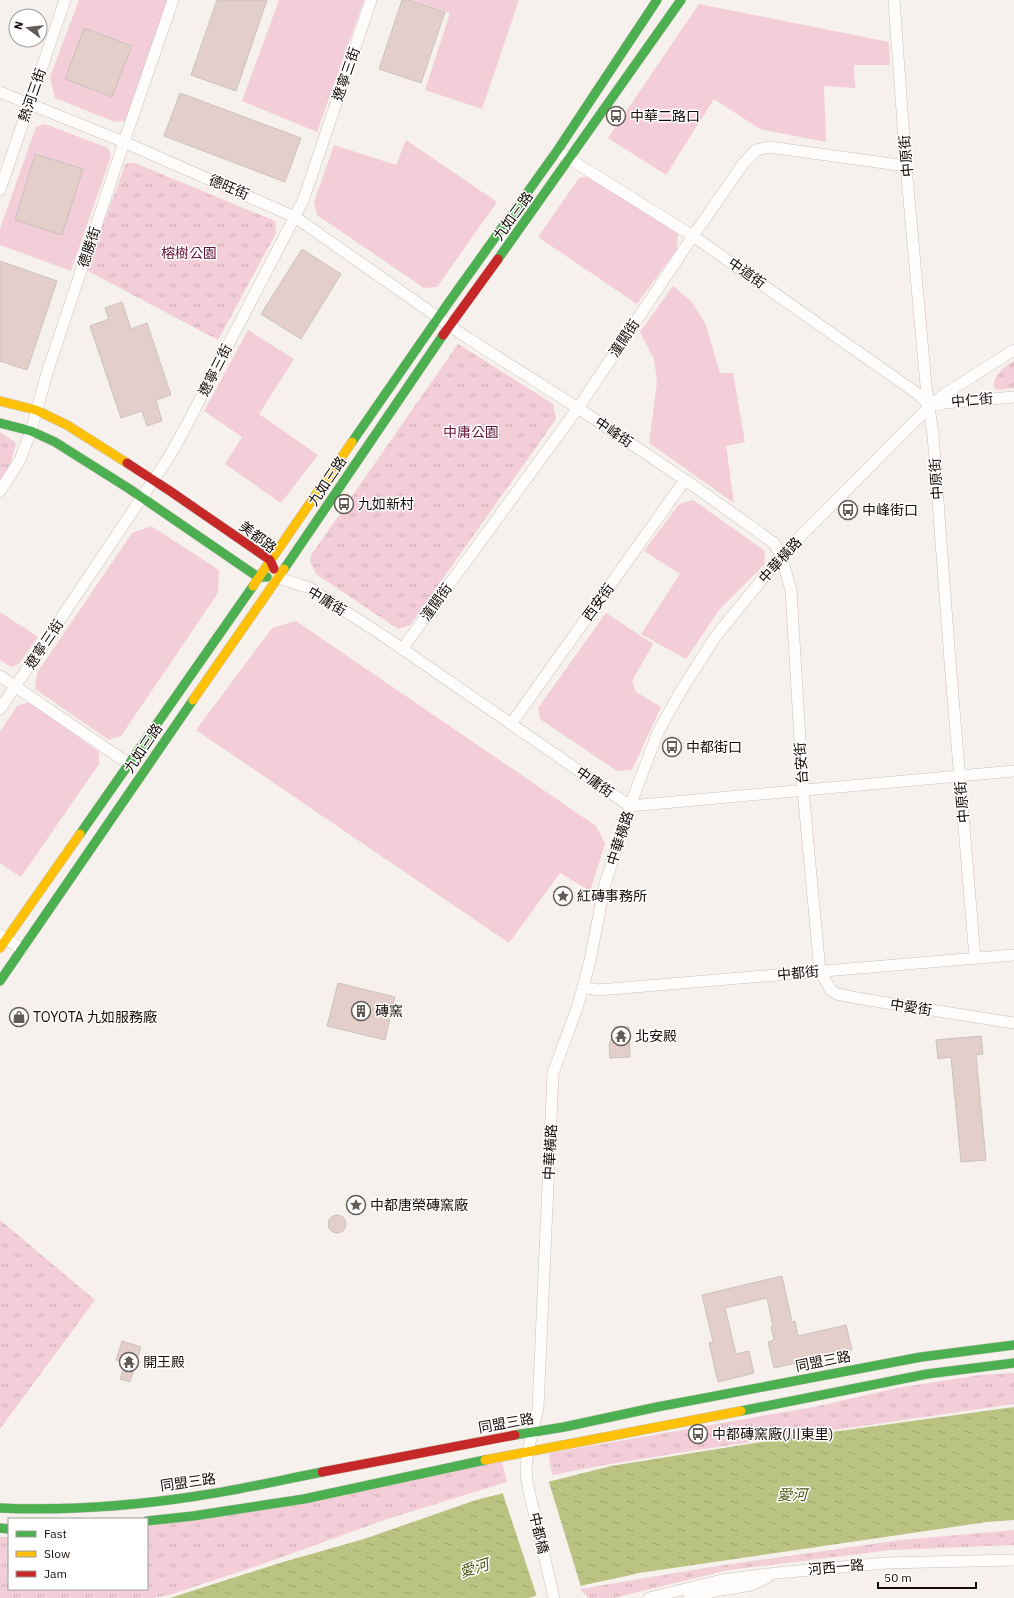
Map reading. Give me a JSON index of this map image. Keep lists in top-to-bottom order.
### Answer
{
  "streets": {
    "street": [
      "遼寧三街",
      "熱河三街",
      "中原街",
      "德旺街",
      "九如三路",
      "德勝街",
      "中道街",
      "潼關街",
      "中仁街",
      "中峰街",
      "美都路",
      "中華橫路",
      "中庸街",
      "西安街",
      "台安街",
      "中都街",
      "中愛街",
      "同盟三路",
      "中都橋",
      "河西一路"
    ]
  },
  "crossings": [
    ["遼寧三街", "德旺街"],
    ["遼寧三街", "美都路"],
    ["熱河三街", "德旺街"],
    ["中原街", "中道街"],
    ["中原街", "潼關街"],
    ["中原街", "中仁街"],
    ["中原街", "中華橫路"],
    ["中原街", "中都街"],
    ["德旺街", "九如三路"],
    ["德旺街", "德勝街"],
    ["德旺街", "中峰街"],
    ["九如三路", "中道街"],
    ["九如三路", "中峰街"],
    ["九如三路", "美都路"],
    ["九如三路", "中庸街"],
    ["德勝街", "美都路"],
    ["中道街", "潼關街"],
    ["中道街", "中仁街"],
    ["中道街", "中華橫路"],
    ["潼關街", "中峰街"],
    ["潼關街", "中庸街"],
    ["中仁街", "中華橫路"],
    ["中峰街", "中華橫路"],
    ["中峰街", "西安街"],
    ["中峰街", "台安街"],
    ["美都路", "中庸街"],
    ["中華橫路", "中庸街"],
    ["中華橫路", "台安街"],
    ["中華橫路", "中都街"],
    ["中華橫路", "同盟三路"],
    ["中華橫路", "中都橋"],
    ["中庸街", "西安街"],
    ["台安街", "中都街"],
    ["台安街", "中愛街"],
    ["中都街", "中愛街"]
  ],
  "water": ["愛河"],
  "parks": ["榕樹公園", "中庸公園"],
  "places": {
    "bus stop": [
      "中華二路口",
      "九如新村",
      "中峰街口",
      "中都街口",
      "中都磚窯廠(川東里)"
    ],
    "place": ["紅磚事務所", "中都唐榮磚窯廠"],
    "building": ["磚窯"],
    "shop": ["TOYOTA 九如服務廠"],
    "temple": ["北安殿", "開王殿"]
  },
  "legend": ["Fast", "Slow", "Jam"],
  "scale_bar": "50 m",
  "north": "left"
}
